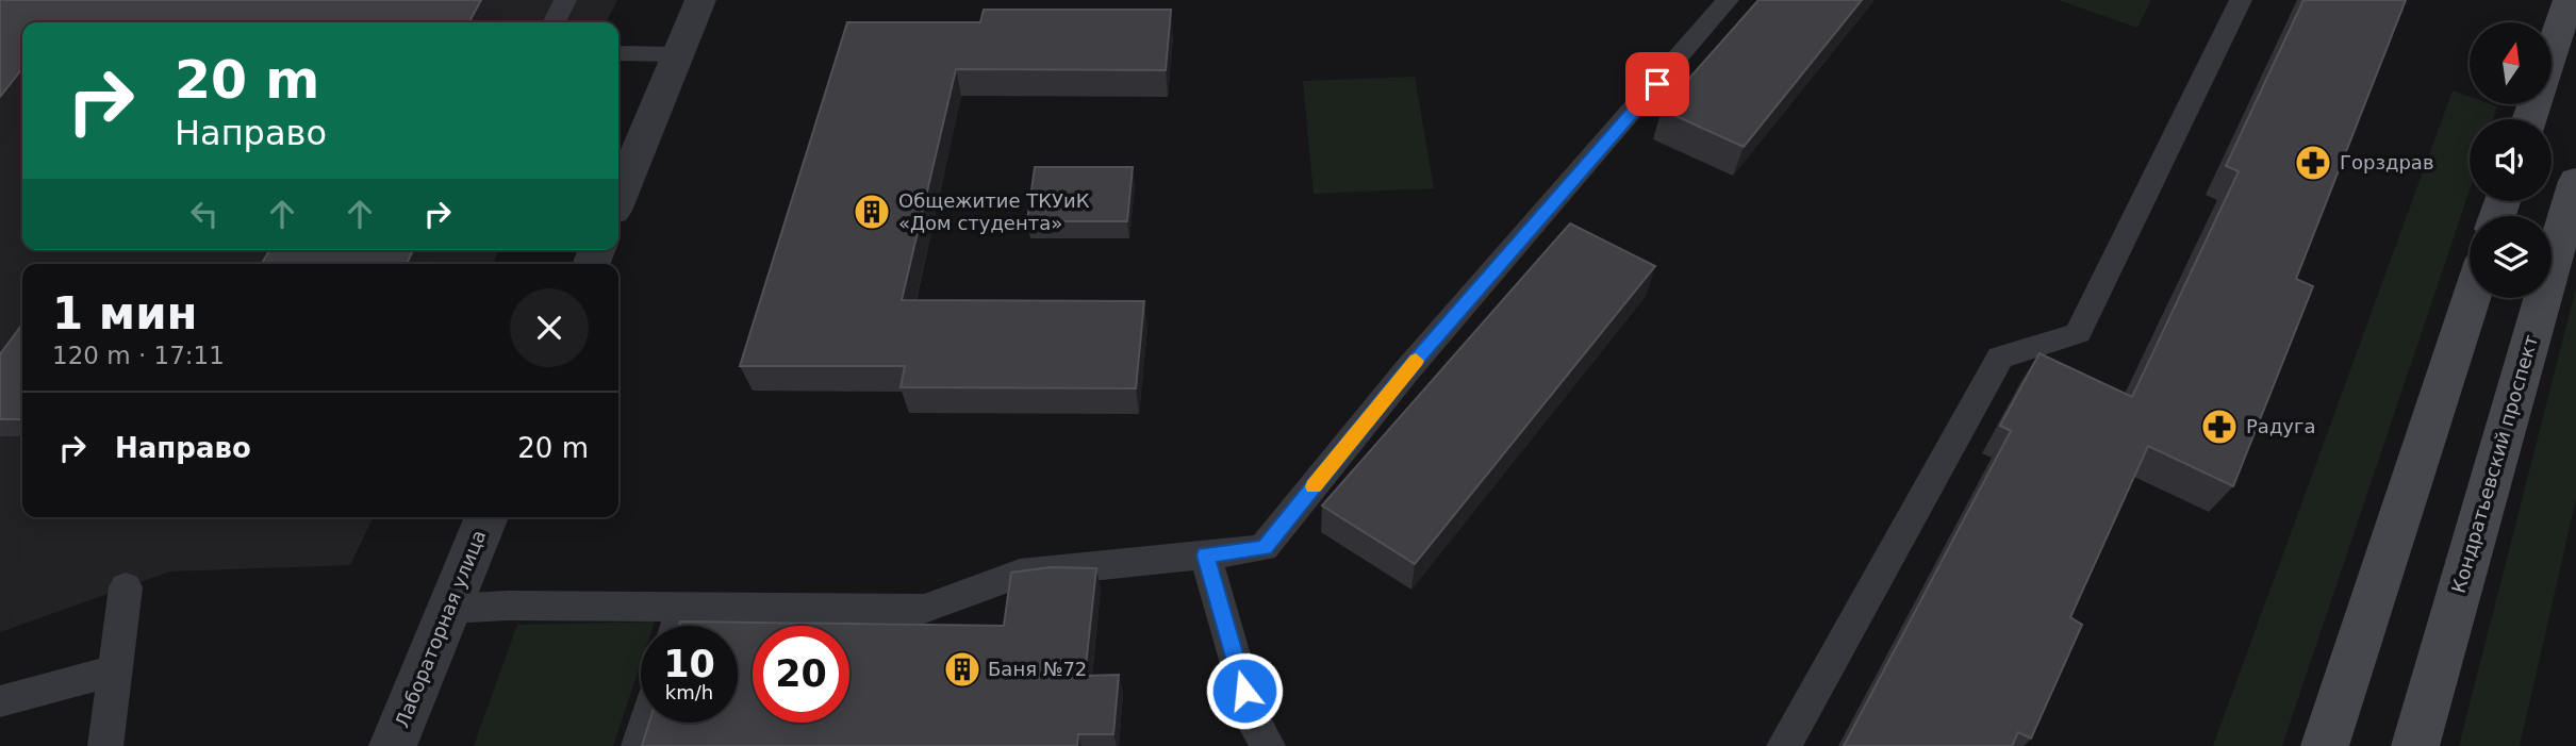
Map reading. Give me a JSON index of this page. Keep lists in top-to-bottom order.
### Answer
{
  "streets": {
    "main road": ["Кондратьевский проспект"],
    "street": ["Лабораторная улица"]
  },
  "places": {
    "pharmacy": ["Горздрав", "Радуга"],
    "building": ["Общежитие ТКУиК «Дом студента»", "Баня №72"]
  },
  "north": "top",
  "page": {
    "turn": ["20 m", "Направо"],
    "heading": ["1 мин", "120 m · 17:11"],
    "list": [
      {
        "name": "Направо",
        "value": "20 m"
      }
    ],
    "speed": "10 km/h",
    "limit": "20"
  }
}
